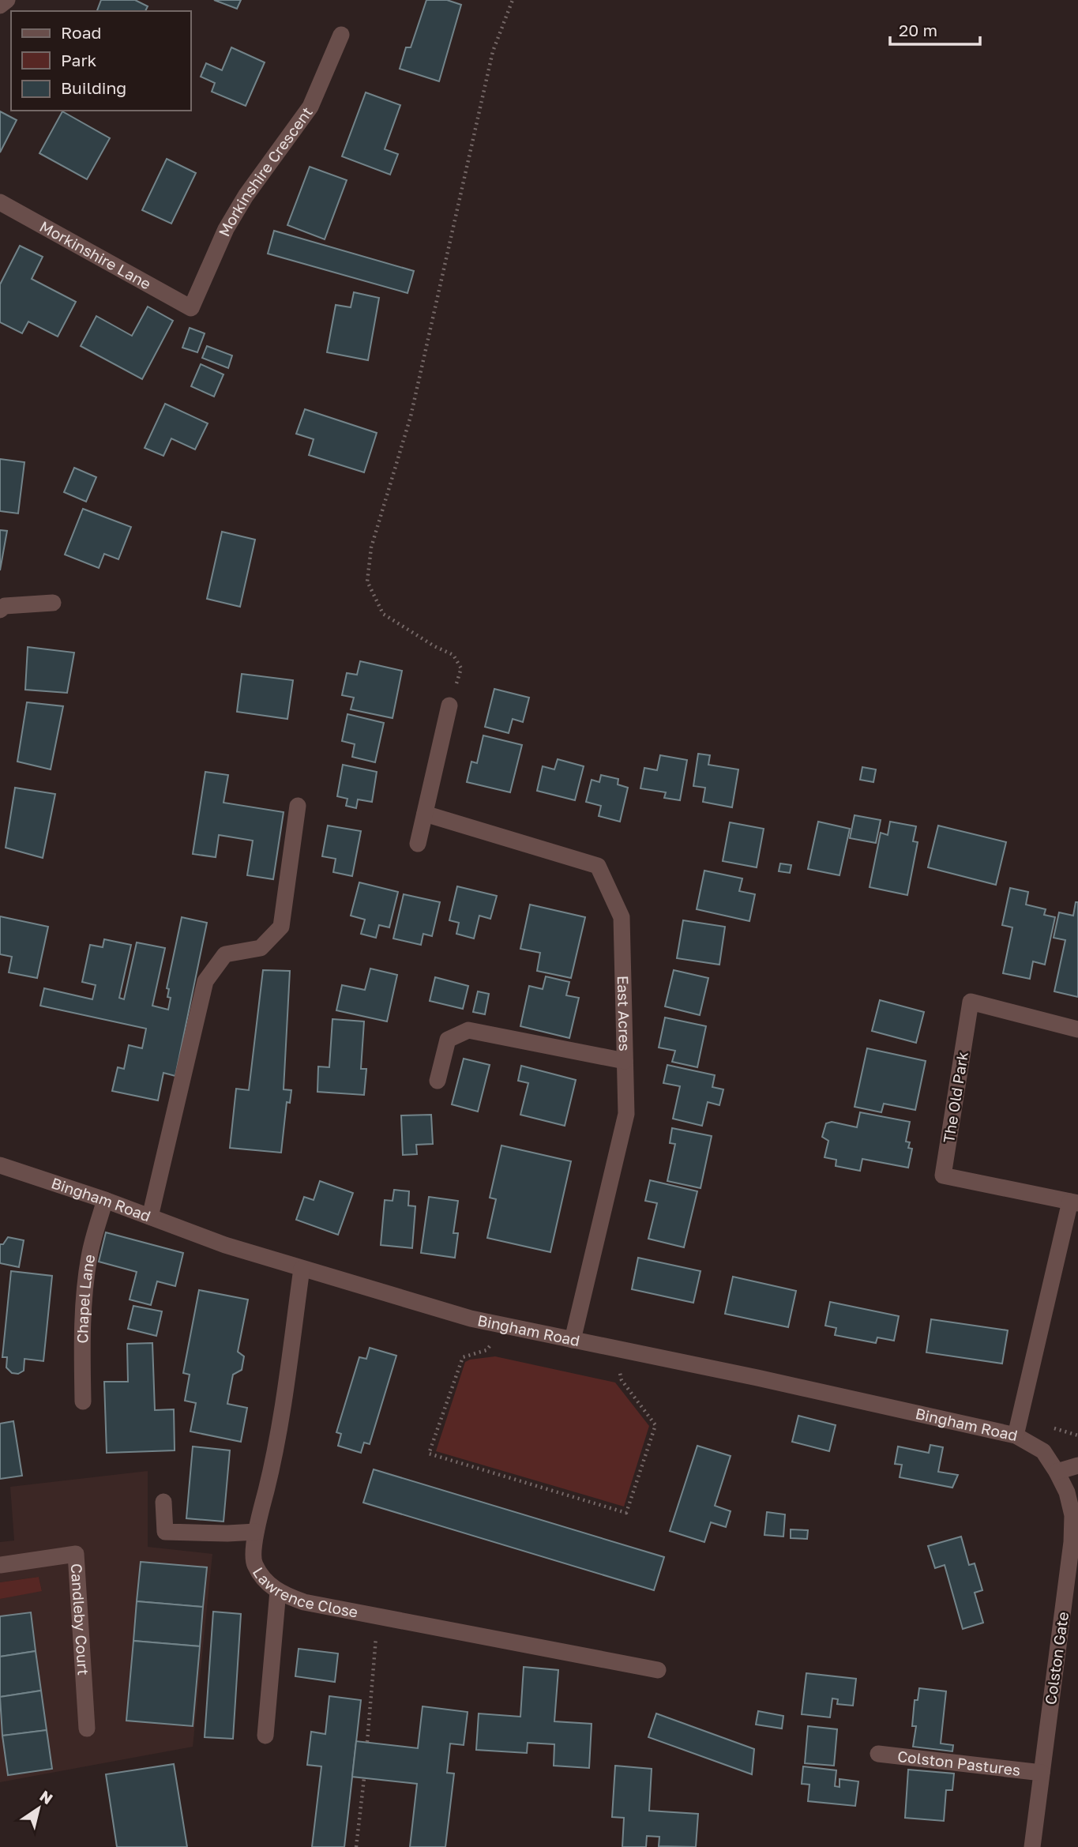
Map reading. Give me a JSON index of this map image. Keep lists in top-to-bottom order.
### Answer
{
  "streets": {
    "street": [
      "Morkinshire Crescent",
      "Morkinshire Lane",
      "East Acres",
      "The Old Park",
      "Bingham Road",
      "Chapel Lane",
      "Lawrence Close",
      "Candleby Court",
      "Colston Gate",
      "Colston Pastures"
    ]
  },
  "crossings": [
    ["Morkinshire Crescent", "Morkinshire Lane"],
    ["East Acres", "Bingham Road"],
    ["The Old Park", "Bingham Road"],
    ["Bingham Road", "Chapel Lane"],
    ["Bingham Road", "Lawrence Close"],
    ["Bingham Road", "Colston Gate"],
    ["Colston Gate", "Colston Pastures"]
  ],
  "legend": ["Road", "Park", "Building"],
  "scale_bar": "20 m",
  "north": "top right"
}
